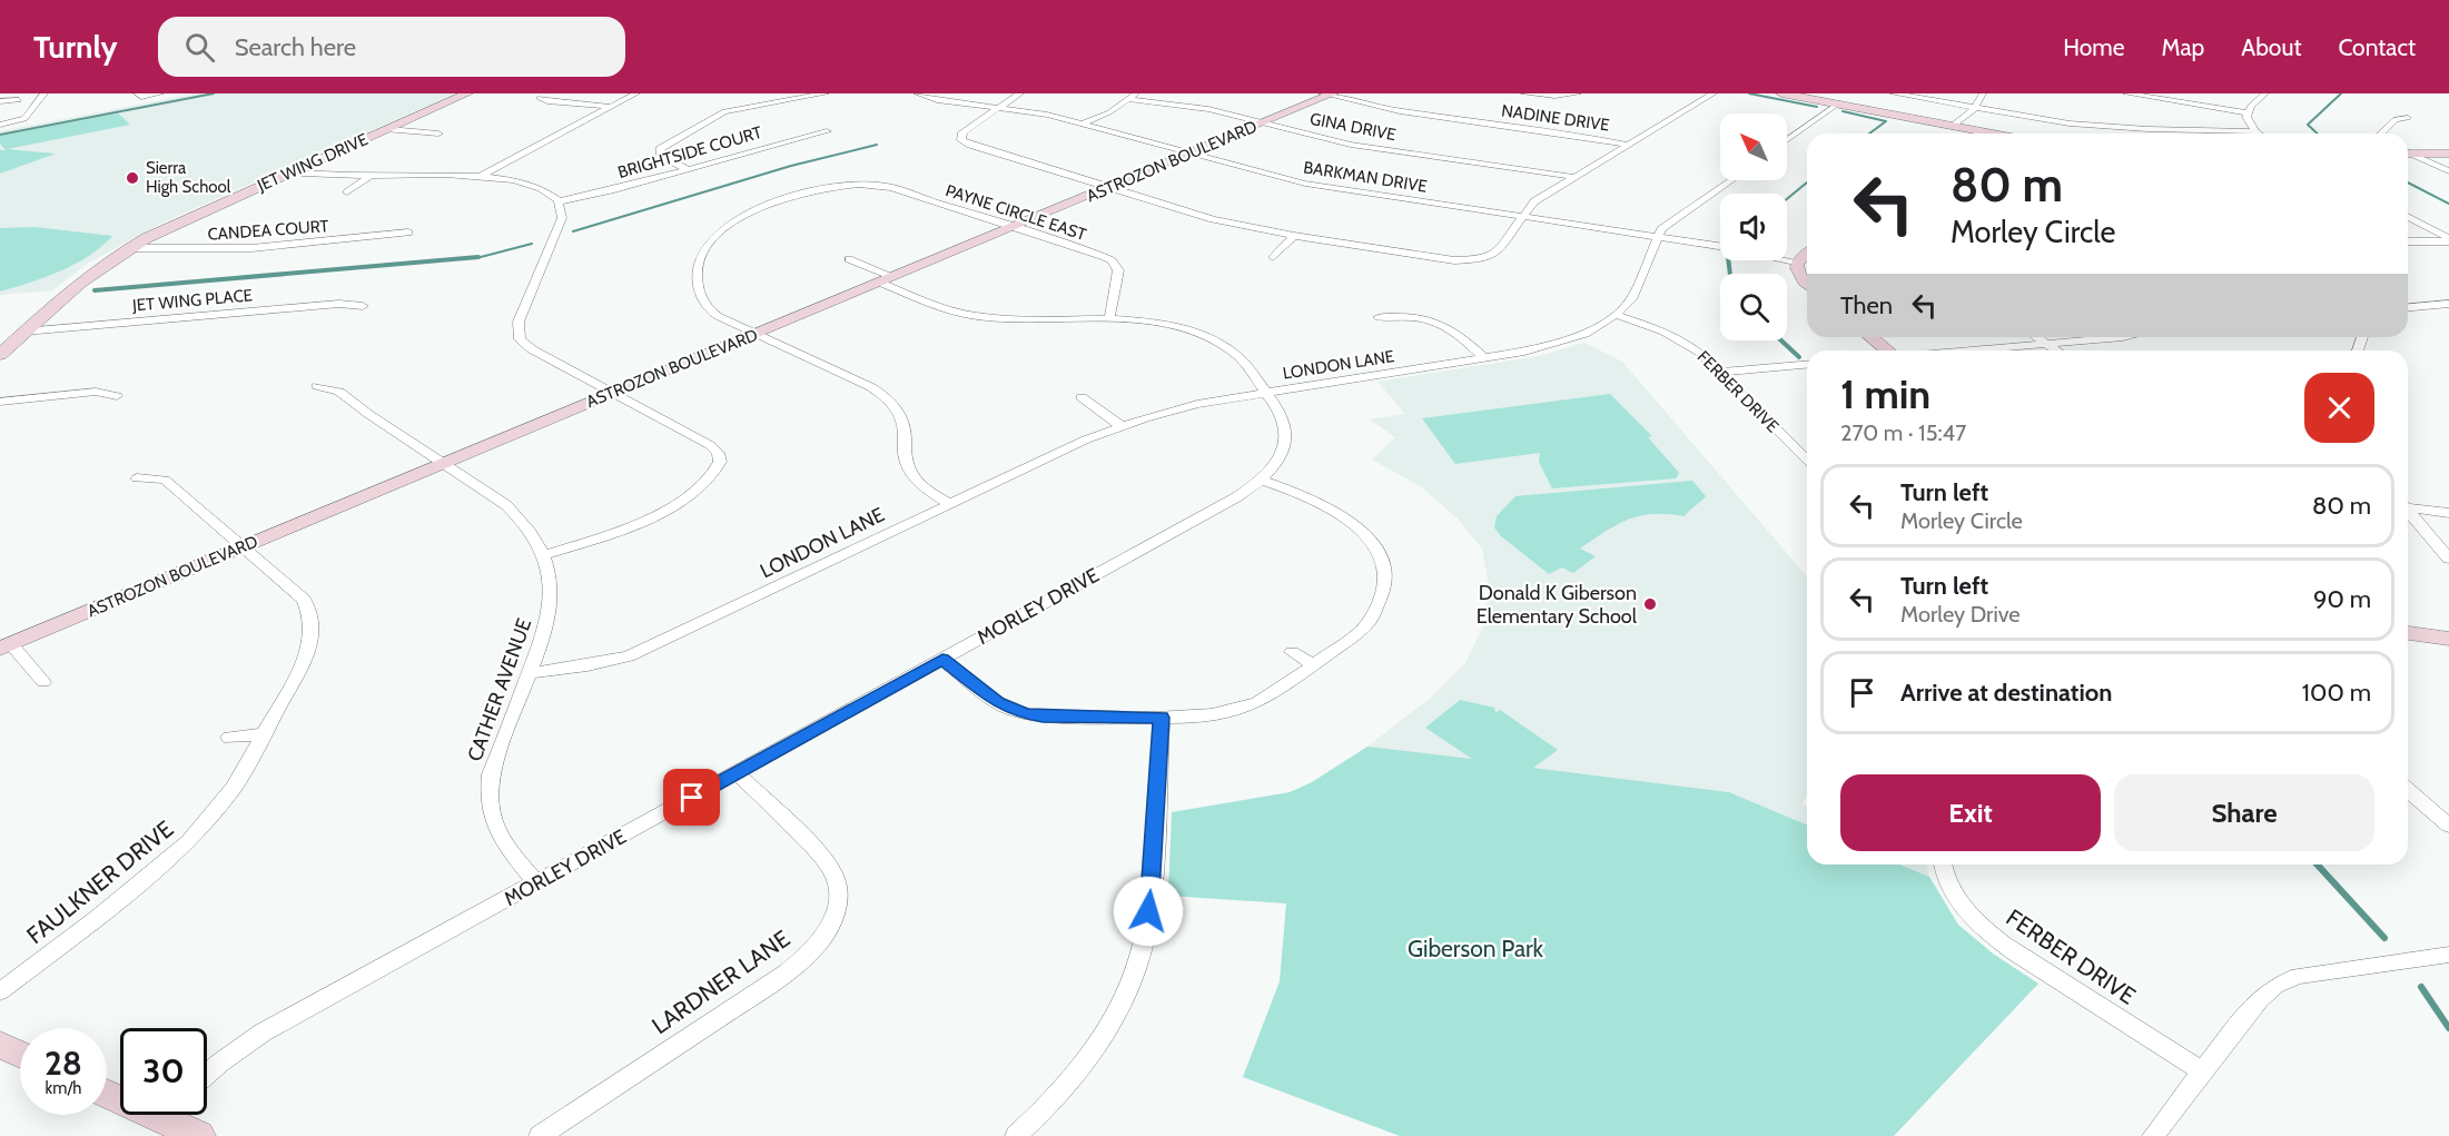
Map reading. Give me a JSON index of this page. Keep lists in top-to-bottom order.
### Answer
{
  "streets": {
    "main road": ["ASTROZON BOULEVARD", "JET WING DRIVE"],
    "street": [
      "NADINE DRIVE",
      "GINA DRIVE",
      "BRIGHTSIDE COURT",
      "BARKMAN DRIVE",
      "PAYNE CIRCLE EAST",
      "CANDEA COURT",
      "JET WING PLACE",
      "LONDON LANE",
      "FERBER DRIVE",
      "MORLEY DRIVE",
      "CATHER AVENUE",
      "FAULKNER DRIVE",
      "LARDNER LANE"
    ]
  },
  "crossings": [
    ["NADINE DRIVE", "ASTROZON BOULEVARD"],
    ["GINA DRIVE", "ASTROZON BOULEVARD"],
    ["ASTROZON BOULEVARD", "BARKMAN DRIVE"],
    ["ASTROZON BOULEVARD", "PAYNE CIRCLE EAST"],
    ["ASTROZON BOULEVARD", "MORLEY DRIVE"],
    ["ASTROZON BOULEVARD", "CATHER AVENUE"],
    ["ASTROZON BOULEVARD", "FAULKNER DRIVE"],
    ["JET WING DRIVE", "CANDEA COURT"],
    ["JET WING DRIVE", "JET WING PLACE"],
    ["BARKMAN DRIVE", "LONDON LANE"],
    ["PAYNE CIRCLE EAST", "MORLEY DRIVE"],
    ["LONDON LANE", "FERBER DRIVE"],
    ["LONDON LANE", "MORLEY DRIVE"],
    ["LONDON LANE", "CATHER AVENUE"],
    ["MORLEY DRIVE", "CATHER AVENUE"],
    ["MORLEY DRIVE", "LARDNER LANE"]
  ],
  "parks": ["Giberson Park"],
  "places": ["Sierra High School", "Donald K Giberson Elementary School"],
  "north": "top left",
  "page": {
    "header": "Turnly",
    "search": "Search here",
    "nav": [
      "Home",
      "Map",
      "About",
      "Contact"
    ],
    "turn": ["80 m", "Morley Circle"],
    "then": "Then",
    "heading": ["1 min", "270 m · 15:47"],
    "list": [
      {
        "name": "Turn left",
        "note": "Morley Circle",
        "value": "80 m"
      },
      {
        "name": "Turn left",
        "note": "Morley Drive",
        "value": "90 m"
      },
      {
        "name": "Arrive at destination",
        "value": "100 m"
      }
    ],
    "buttons": ["Exit", "Share"],
    "speed": "28 km/h",
    "limit": "30"
  }
}
